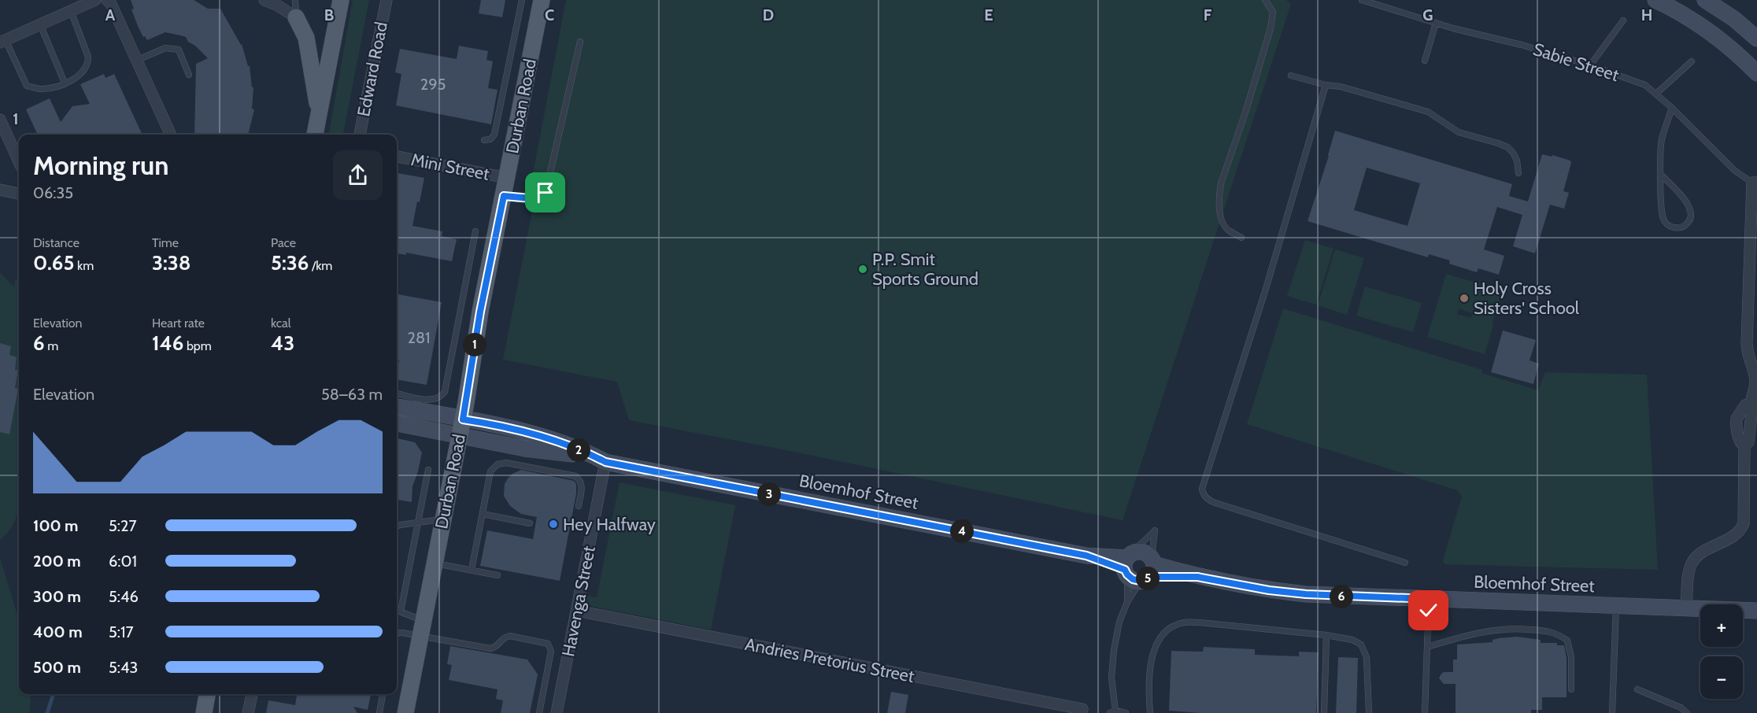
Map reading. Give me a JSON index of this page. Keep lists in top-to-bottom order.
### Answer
{
  "streets": {
    "main road": ["Durban Road"],
    "street": [
      "Edward Road",
      "Mini Street",
      "Bloemhof Street",
      "Havenga Street",
      "Andries Pretorius Street"
    ],
    "lane": ["Sabie Street"]
  },
  "crossings": [
    ["Durban Road", "Mini Street"],
    ["Durban Road", "Bloemhof Street"],
    ["Bloemhof Street", "Havenga Street"],
    ["Havenga Street", "Andries Pretorius Street"]
  ],
  "places": ["P.P. Smit Sports Ground", "Holy Cross Sisters' School", "Hey Halfway"],
  "house_numbers": ["295", "281"],
  "page": {
    "heading": ["Morning run", "06:35"],
    "stats": [
      ["Distance", "0.65 km"],
      ["Time", "3:38"],
      ["Pace", "5:36 /km"],
      ["Elevation", "6 m"],
      ["Heart rate", "146 bpm"],
      ["kcal", "43"]
    ],
    "pins": [
      "1",
      "2",
      "3",
      "4",
      "5",
      "6"
    ],
    "chart": ["Elevation", "58–63 m"],
    "list": [
      {
        "name": "100 m",
        "note": "5:27"
      },
      {
        "name": "200 m",
        "note": "6:01"
      },
      {
        "name": "300 m",
        "note": "5:46"
      },
      {
        "name": "400 m",
        "note": "5:17"
      },
      {
        "name": "500 m",
        "note": "5:43"
      }
    ],
    "map_buttons": ["+", "−"]
  },
  "grid": {
    "columns": [
      "A",
      "B",
      "C",
      "D",
      "E",
      "F",
      "G",
      "H"
    ],
    "rows": ["1"]
  }
}
